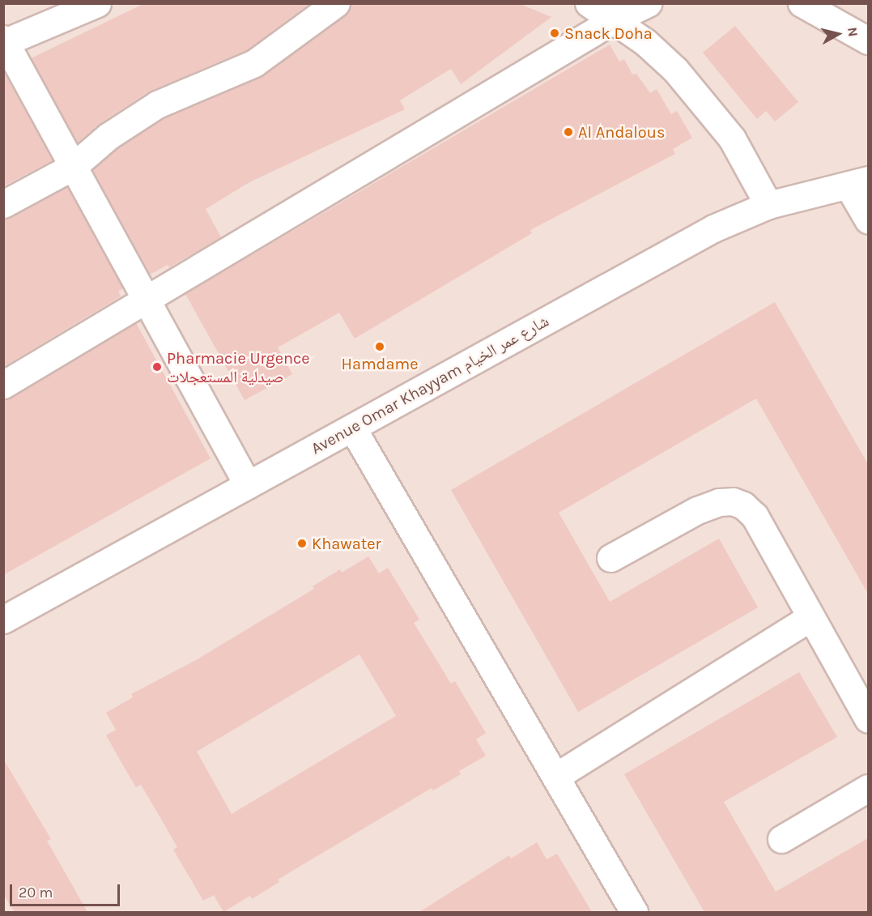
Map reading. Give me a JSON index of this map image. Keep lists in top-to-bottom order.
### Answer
{
  "streets": {
    "street": ["Avenue Omar Khayyam شارع عمر الخيام"]
  },
  "places": [
    "Snack Doha",
    "Al Andalous",
    "Hamdame",
    "Pharmacie Urgence صيدلية المستعجلات",
    "Khawater"
  ],
  "scale_bar": "20 m",
  "north": "right"
}
